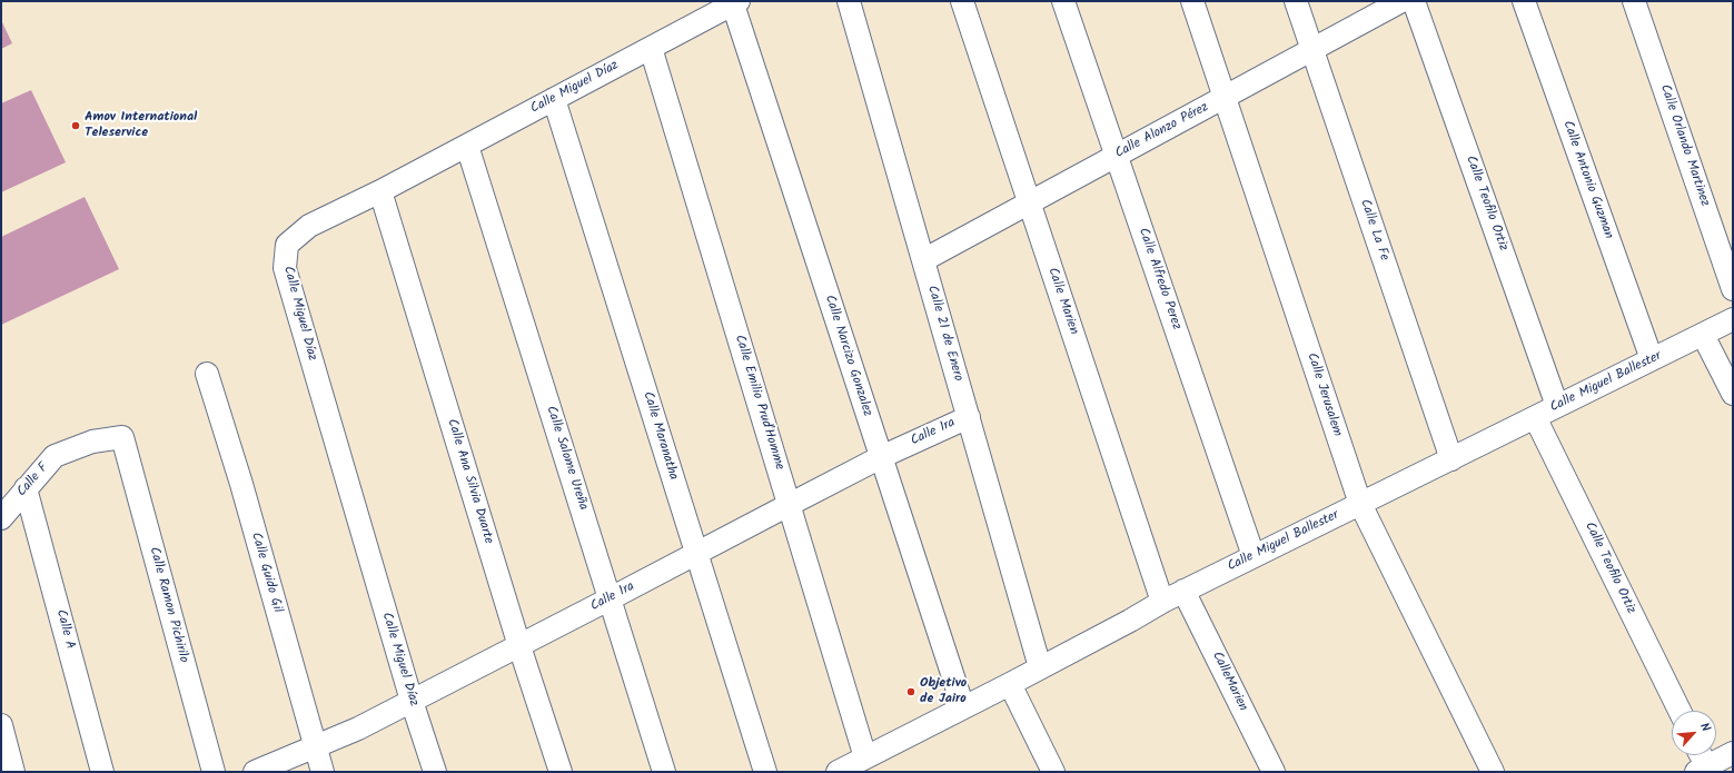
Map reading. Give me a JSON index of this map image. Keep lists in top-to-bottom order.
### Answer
{
  "streets": {
    "street": [
      "Calle Miguel Díaz",
      "Calle Alonzo Pérez",
      "Calle Orlando Martinez",
      "Calle Antonio Guzman",
      "Calle Teofilo Ortiz",
      "Calle La Fe",
      "Calle Alfredo Perez",
      "Calle Marien",
      "Calle 21 de Enero",
      "Calle Narcizo Gonzalez",
      "Calle Miguel Ballester",
      "Calle Jerusalem",
      "Calle Emilio Prud'Homme",
      "Calle 1ra",
      "Calle Maranatha",
      "Calle Salome Ureña",
      "Calle F",
      "Calle Ana Silvia Duarte",
      "Calle Guido Gil",
      "Calle Ramon Pichirilo",
      "Calle A",
      "CalleMarien"
    ]
  },
  "crossings": [
    ["Calle Miguel Díaz", "Calle Narcizo Gonzalez"],
    ["Calle Miguel Díaz", "Calle Emilio Prud'Homme"],
    ["Calle Miguel Díaz", "Calle 1ra"],
    ["Calle Miguel Díaz", "Calle Maranatha"],
    ["Calle Miguel Díaz", "Calle Salome Ureña"],
    ["Calle Miguel Díaz", "Calle Ana Silvia Duarte"],
    ["Calle Alonzo Pérez", "Calle La Fe"],
    ["Calle Alonzo Pérez", "Calle Alfredo Perez"],
    ["Calle Alonzo Pérez", "Calle Marien"],
    ["Calle Alonzo Pérez", "Calle 21 de Enero"],
    ["Calle Alonzo Pérez", "Calle Jerusalem"],
    ["Calle Antonio Guzman", "Calle Miguel Ballester"],
    ["Calle Teofilo Ortiz", "Calle Miguel Ballester"],
    ["Calle La Fe", "Calle Miguel Ballester"],
    ["Calle Alfredo Perez", "Calle Miguel Ballester"],
    ["Calle Marien", "Calle Miguel Ballester"],
    ["Calle 21 de Enero", "Calle Miguel Ballester"],
    ["Calle 21 de Enero", "Calle 1ra"],
    ["Calle Narcizo Gonzalez", "Calle Miguel Ballester"],
    ["Calle Narcizo Gonzalez", "Calle 1ra"],
    ["Calle Miguel Ballester", "Calle Jerusalem"],
    ["Calle Miguel Ballester", "Calle Emilio Prud'Homme"],
    ["Calle Miguel Ballester", "CalleMarien"],
    ["Calle Emilio Prud'Homme", "Calle 1ra"],
    ["Calle 1ra", "Calle Maranatha"],
    ["Calle 1ra", "Calle Salome Ureña"],
    ["Calle 1ra", "Calle Ana Silvia Duarte"],
    ["Calle 1ra", "Calle Guido Gil"],
    ["Calle F", "Calle Ramon Pichirilo"],
    ["Calle F", "Calle A"]
  ],
  "places": ["Amov International Teleservice", "Objetivo de Jairo"],
  "north": "top right"
}
